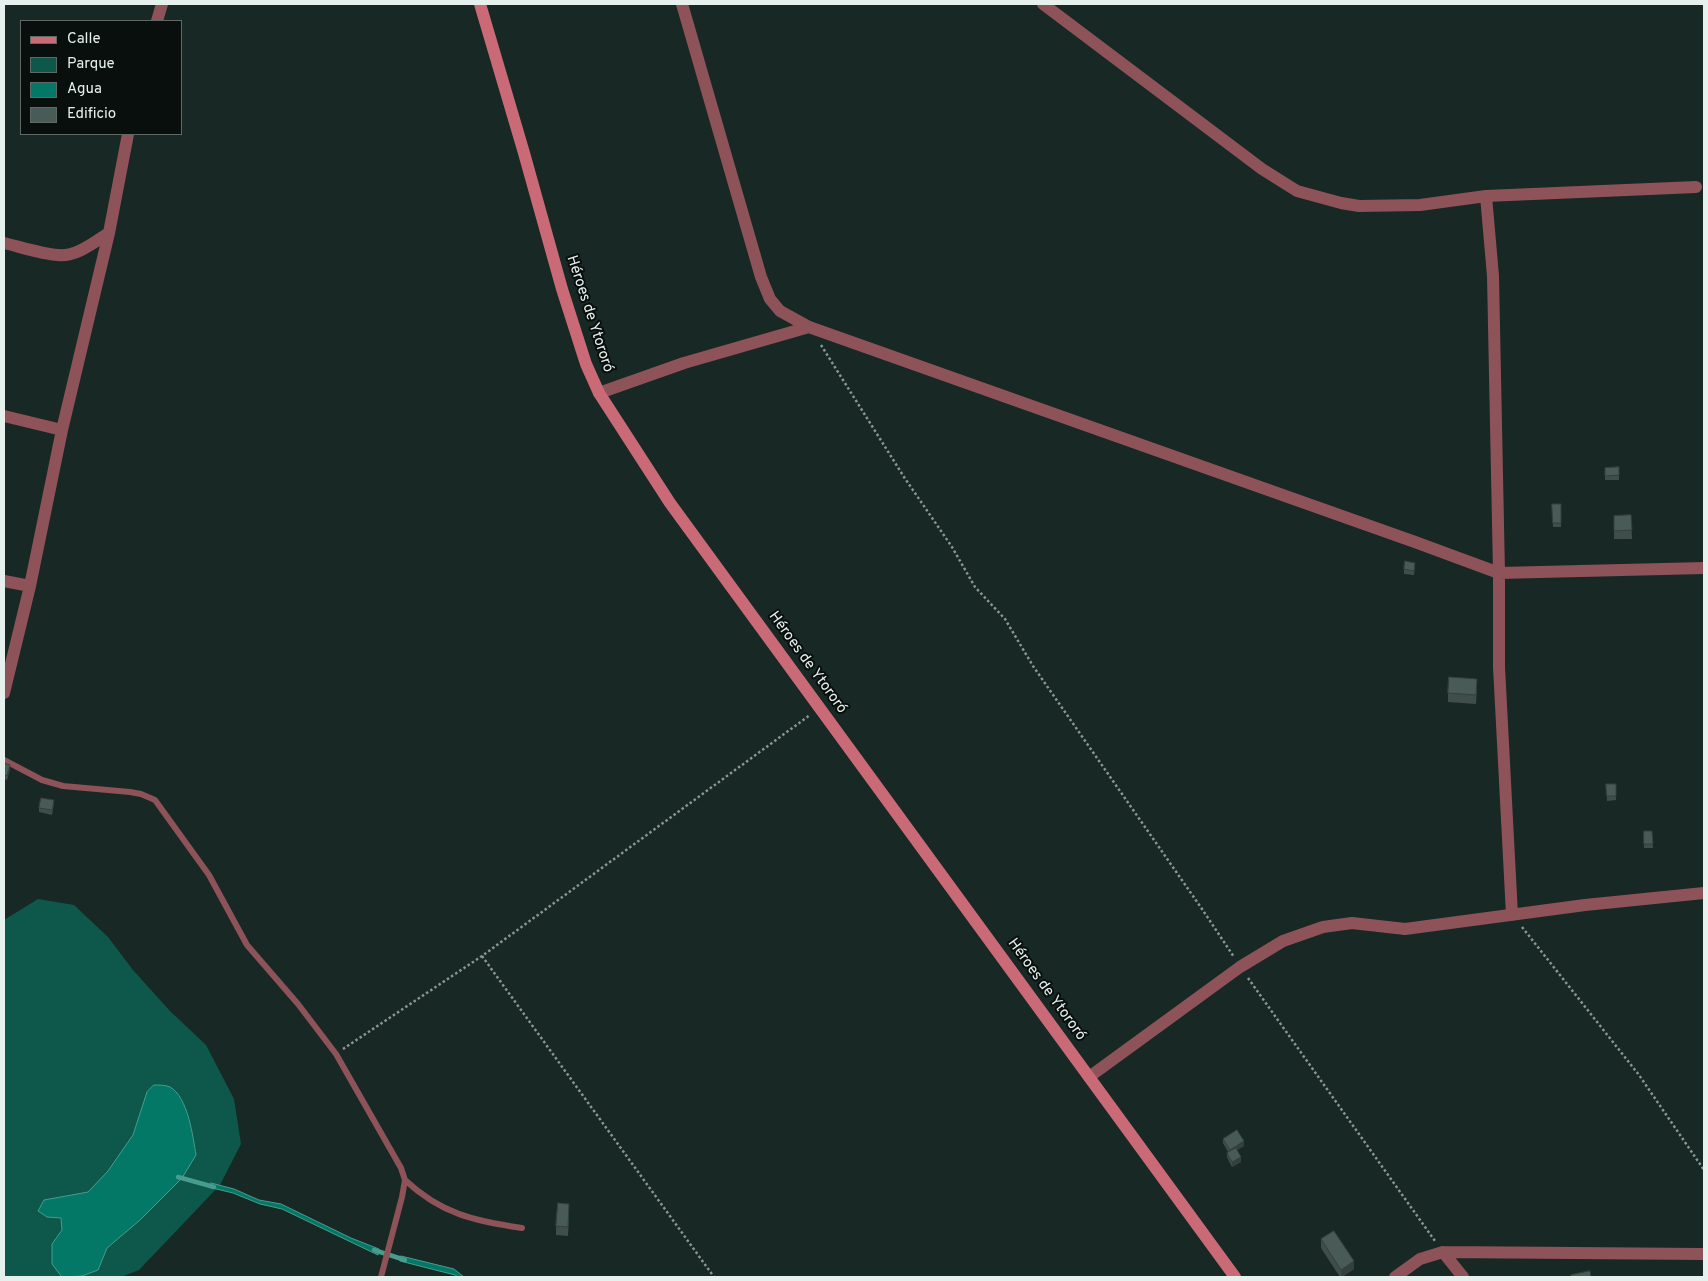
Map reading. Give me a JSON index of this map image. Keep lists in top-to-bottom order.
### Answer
{
  "streets": {
    "main road": ["Héroes de Ytororó"]
  },
  "legend": [
    "Calle",
    "Parque",
    "Agua",
    "Edificio"
  ]
}
